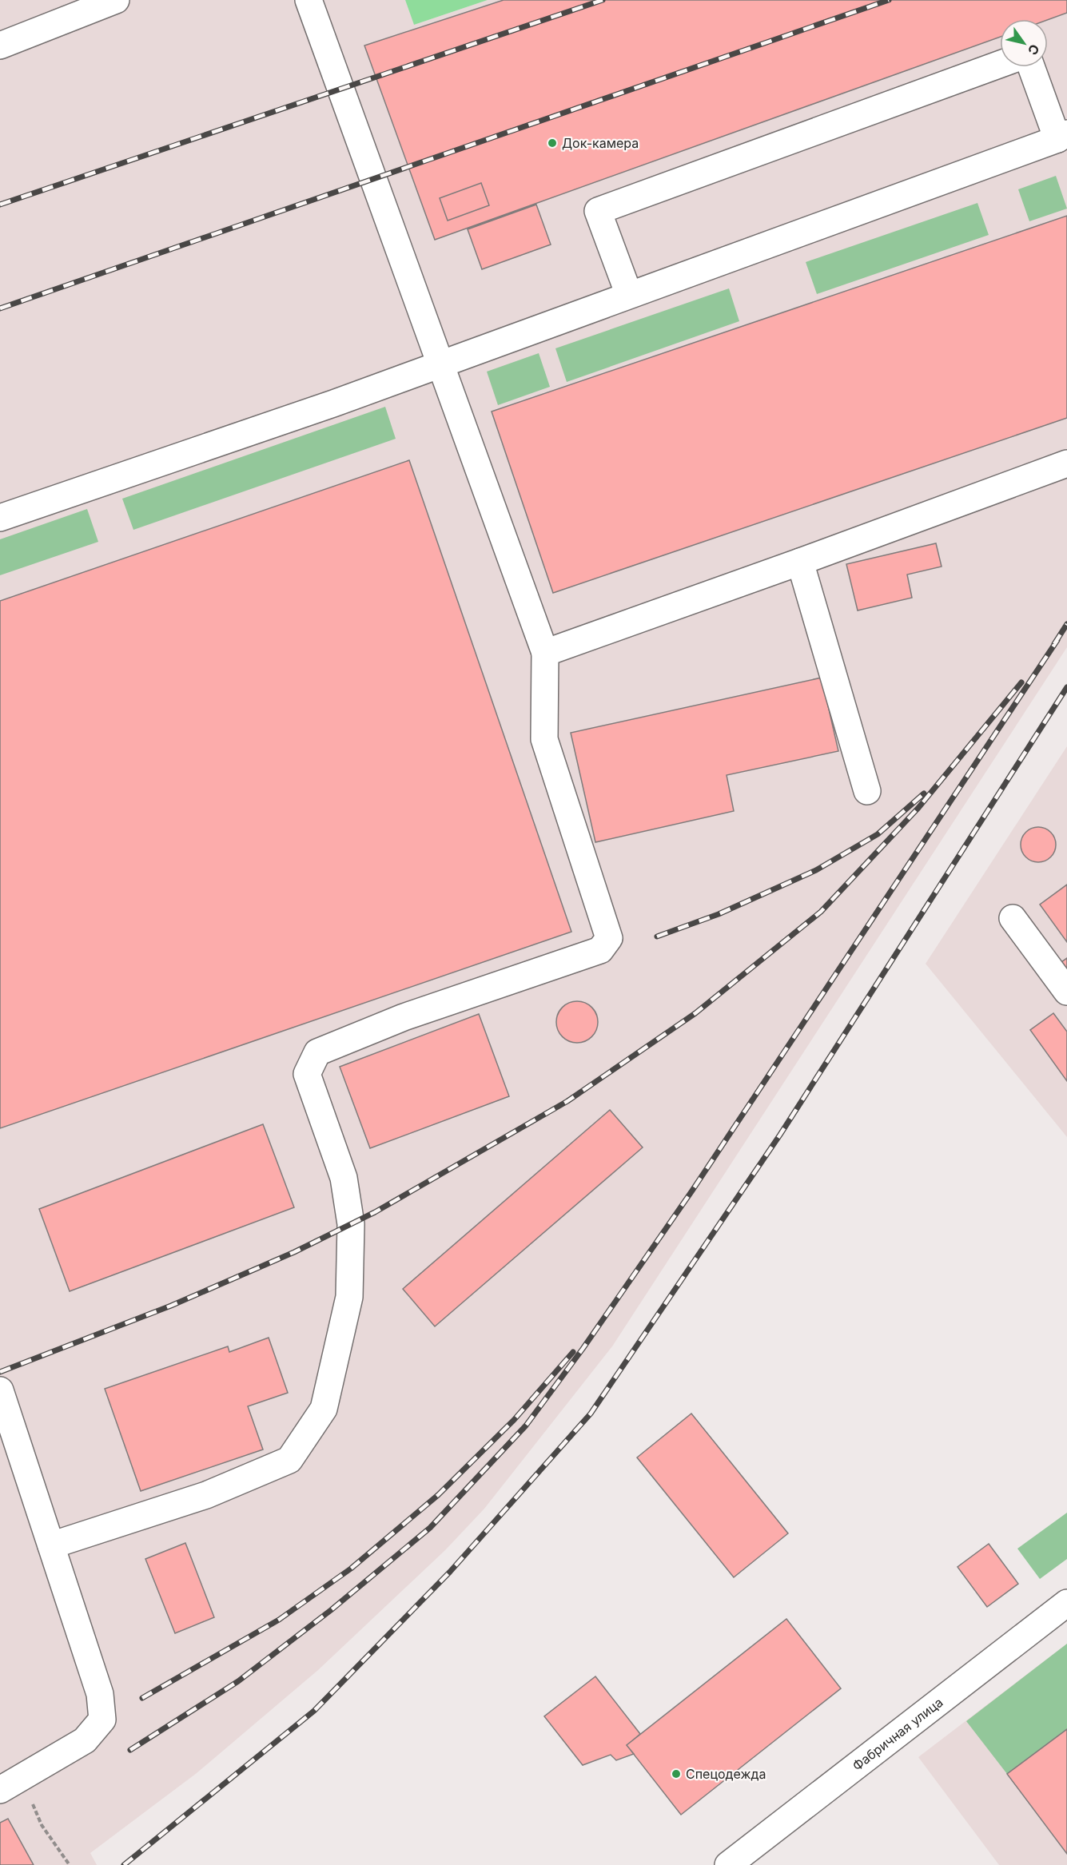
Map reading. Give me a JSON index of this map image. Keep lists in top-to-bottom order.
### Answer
{
  "streets": {
    "street": ["Фабричная улица"]
  },
  "places": ["Док-камера", "Спецодежда"],
  "north": "bottom right"
}
